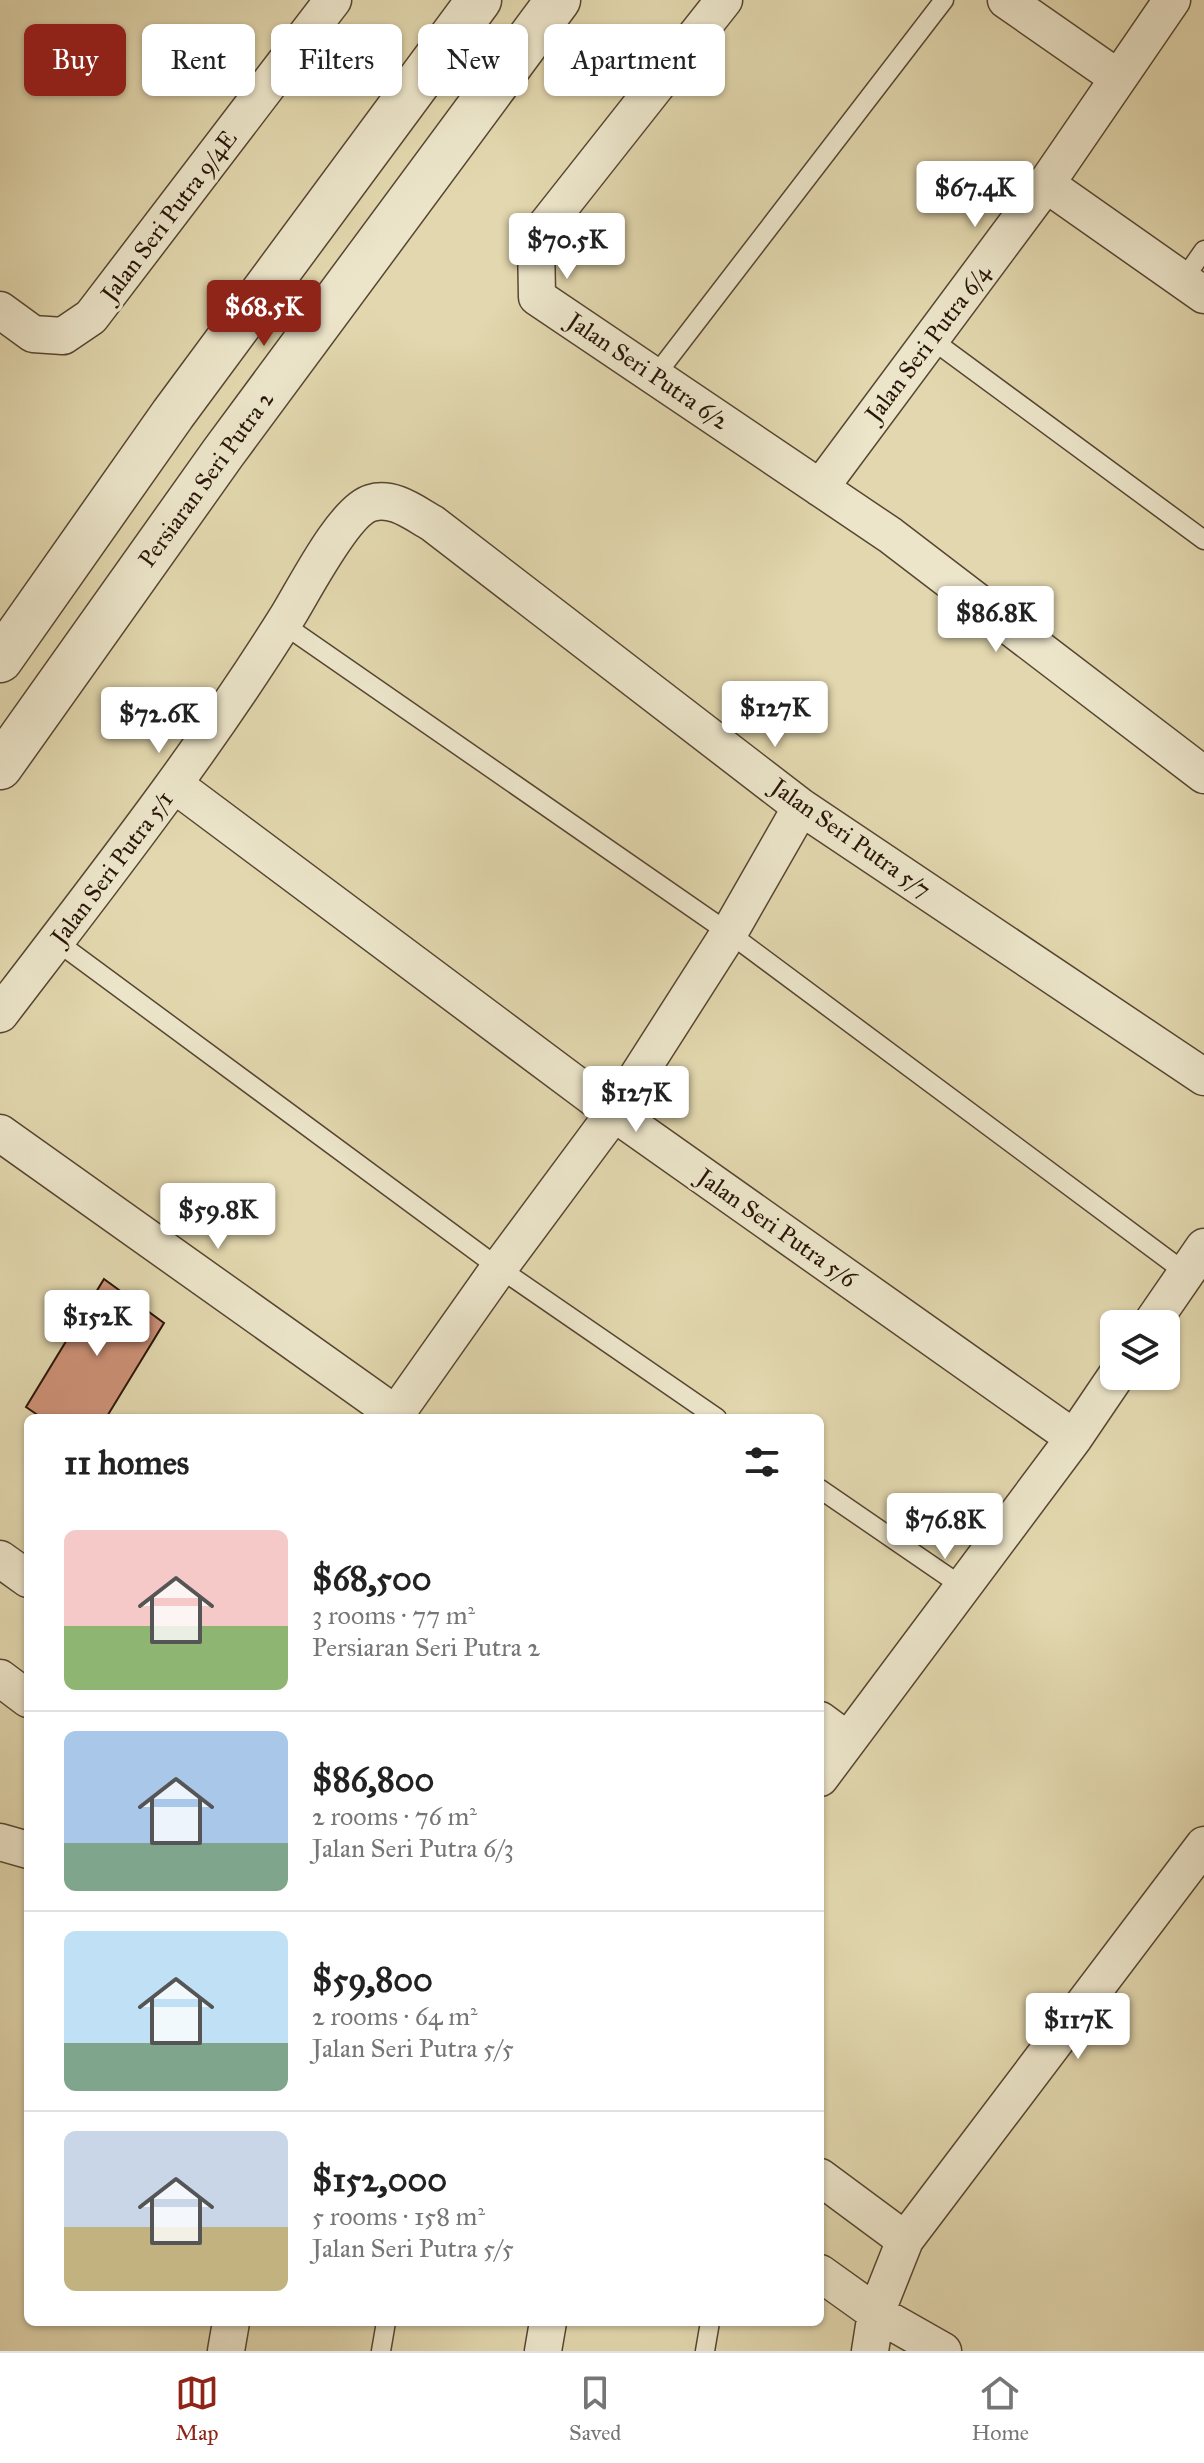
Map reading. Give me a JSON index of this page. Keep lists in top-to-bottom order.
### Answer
{
  "streets": {
    "street": [
      "Jalan Seri Putra 9/4E",
      "Jalan Seri Putra 6/4",
      "Jalan Seri Putra 6/2",
      "Persiaran Seri Putra 2",
      "Jalan Seri Putra 5/7",
      "Jalan Seri Putra 5/1",
      "Jalan Seri Putra 5/6"
    ]
  },
  "crossings": [
    ["Jalan Seri Putra 6/4", "Jalan Seri Putra 6/2"],
    ["Jalan Seri Putra 5/7", "Jalan Seri Putra 5/1"],
    ["Jalan Seri Putra 5/1", "Jalan Seri Putra 5/6"]
  ],
  "page": {
    "chip": [
      "Buy",
      "Rent",
      "Filters",
      "New",
      "Apartment"
    ],
    "price": [
      "$67.4K",
      "$70.5K",
      "$68.5K",
      "$86.8K",
      "$127K",
      "$72.6K",
      "$127K",
      "$59.8K",
      "$152K",
      "$76.8K",
      "$117K"
    ],
    "heading": "11 homes",
    "list": [
      {
        "name": "$68,500",
        "note": "3 rooms · 77 m² · Persiaran Seri Putra 2"
      },
      {
        "name": "$86,800",
        "note": "2 rooms · 76 m² · Jalan Seri Putra 6/3"
      },
      {
        "name": "$59,800",
        "note": "2 rooms · 64 m² · Jalan Seri Putra 5/5"
      },
      {
        "name": "$152,000",
        "note": "5 rooms · 158 m² · Jalan Seri Putra 5/5"
      }
    ],
    "tabs": ["Map", "Saved", "Home"]
  }
}
